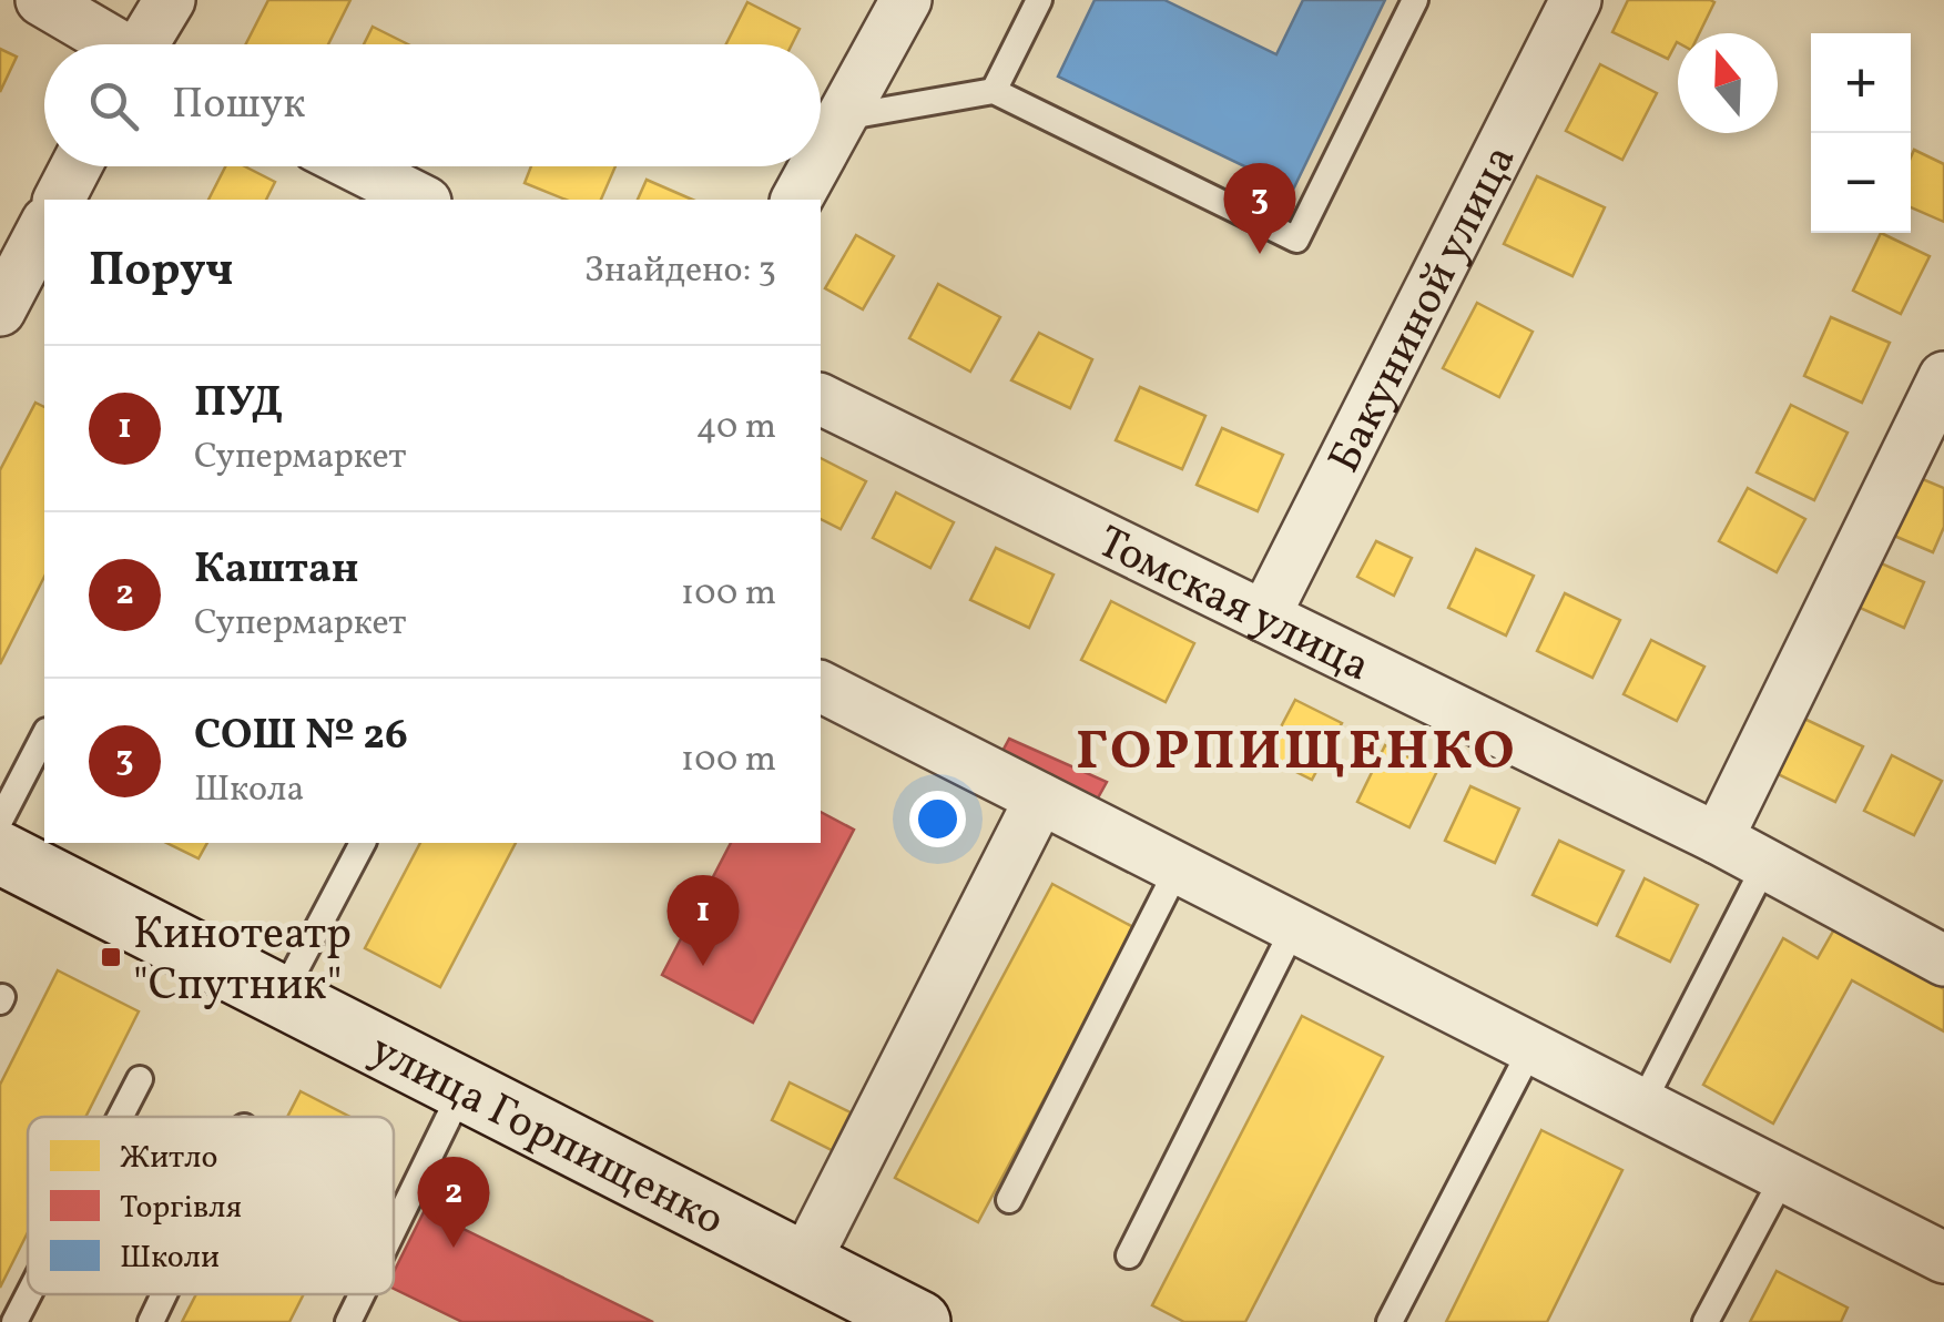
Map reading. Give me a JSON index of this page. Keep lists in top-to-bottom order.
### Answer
{
  "streets": {
    "main road": ["улица Горпищенко"],
    "street": ["Бакуниной улица", "Томская улица"]
  },
  "crossings": [
    ["Бакуниной улица", "Томская улица"]
  ],
  "districts": ["ГОРПИЩЕНКО"],
  "places": {
    "transit": ["Кинотеатр \"Спутник\""]
  },
  "legend": ["Житло", "Торгівля", "Школи"],
  "north": "top",
  "page": {
    "map_buttons": ["+", "−"],
    "search": "Пошук",
    "pins": ["3", "1", "2"],
    "heading": ["Поруч", "Знайдено: 3"],
    "list": [
      {
        "mark": "1",
        "name": "ПУД",
        "note": "Супермаркет",
        "value": "40 m"
      },
      {
        "mark": "2",
        "name": "Каштан",
        "note": "Супермаркет",
        "value": "100 m"
      },
      {
        "mark": "3",
        "name": "СОШ № 26",
        "note": "Школа",
        "value": "100 m"
      }
    ]
  }
}
